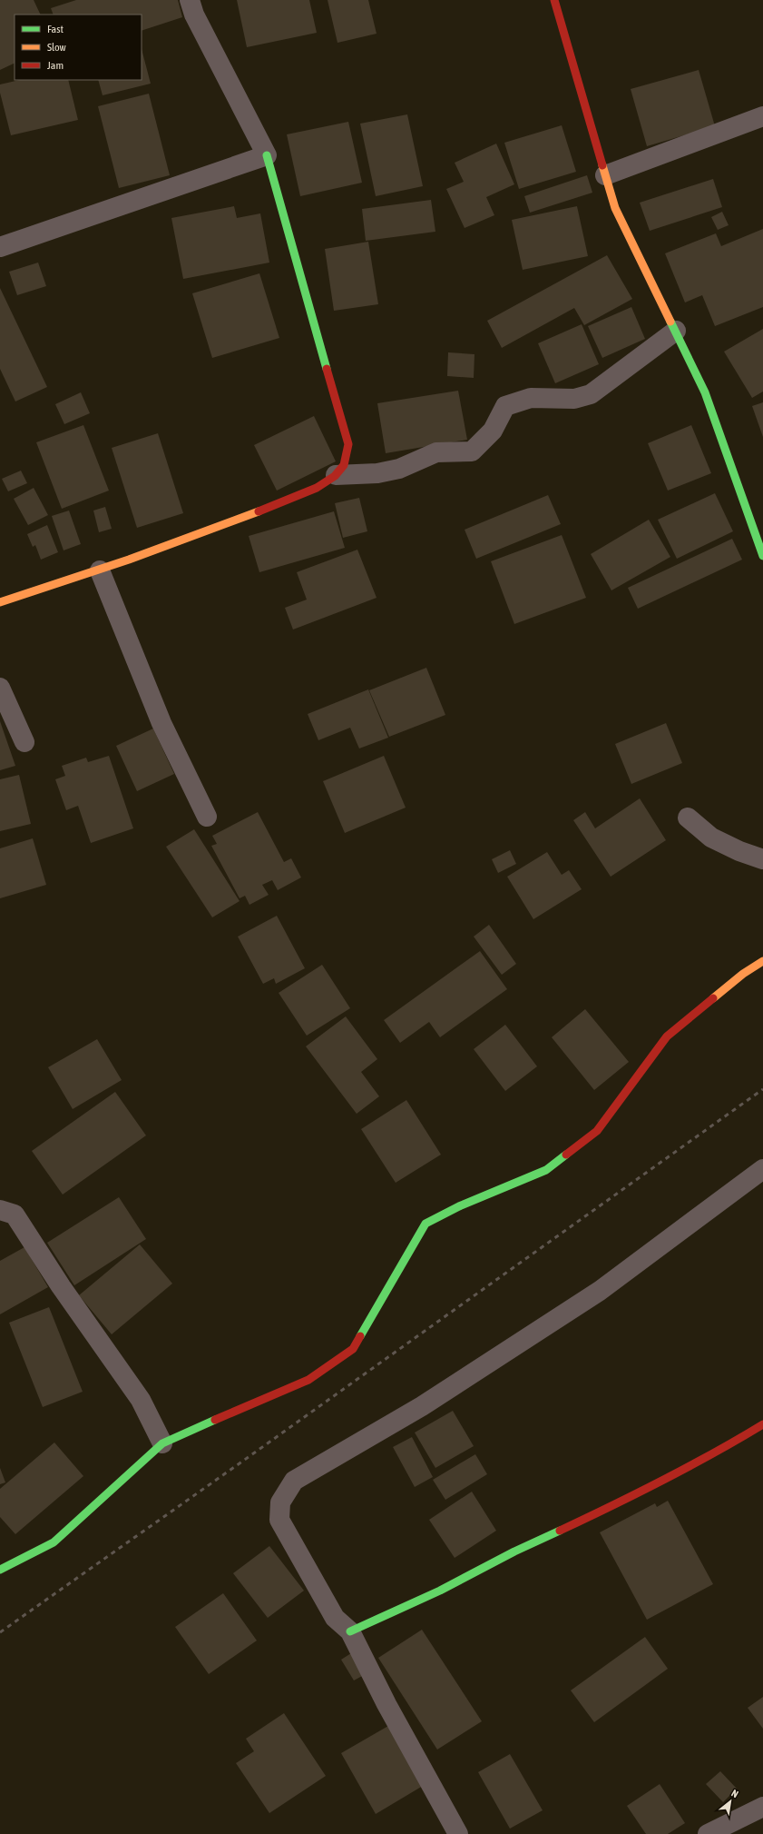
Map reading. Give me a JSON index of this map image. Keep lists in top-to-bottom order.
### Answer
{
  "legend": ["Fast", "Slow", "Jam"],
  "north": "top right"
}
